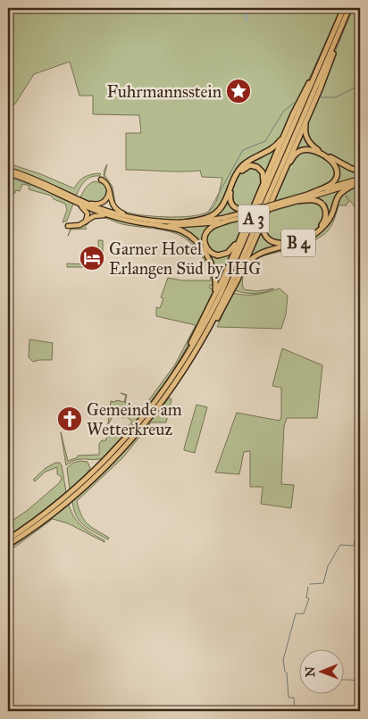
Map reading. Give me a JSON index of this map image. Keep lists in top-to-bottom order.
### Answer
{
  "streets": {
    "highway": ["A 3", "B 4"]
  },
  "crossings": [
    ["A 3", "B 4"]
  ],
  "places": {
    "place": ["Fuhrmannsstein"],
    "hotel": ["Garner Hotel Erlangen Süd by IHG"],
    "church": ["Gemeinde am Wetterkreuz"]
  },
  "north": "left"
}
